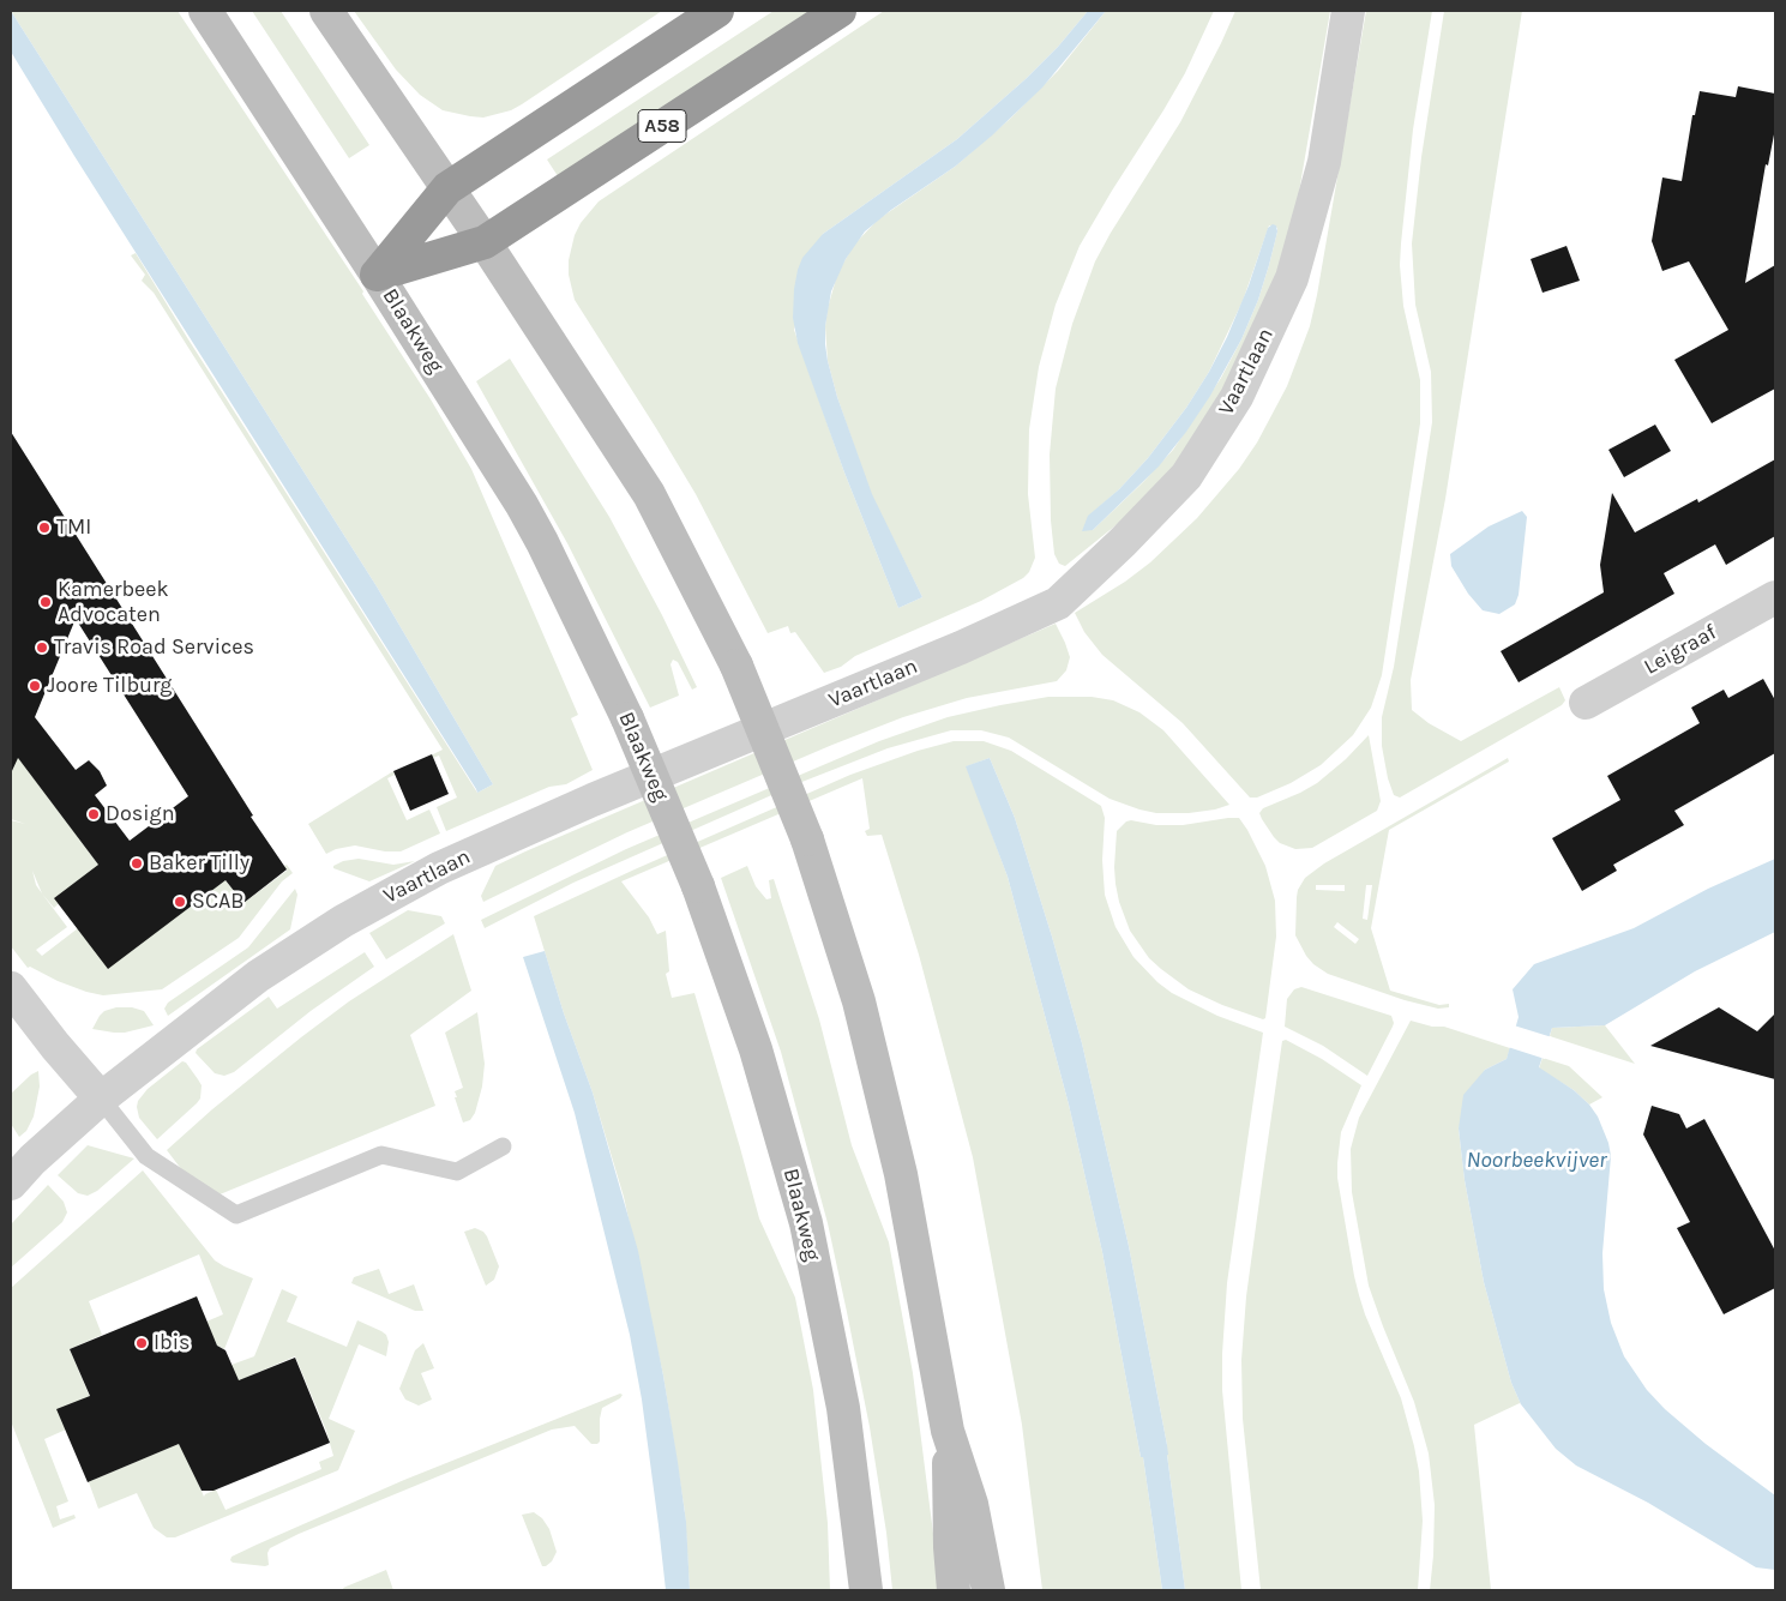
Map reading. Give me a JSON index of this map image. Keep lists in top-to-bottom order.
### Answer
{
  "streets": {
    "highway": ["A58"],
    "main road": ["Blaakweg"],
    "street": ["Vaartlaan", "Leigraaf"]
  },
  "water": ["Noorbeekvijver"],
  "places": [
    "TMI",
    "Kamerbeek Advocaten",
    "Travis Road Services",
    "Joore Tilburg",
    "Dosign",
    "Baker Tilly",
    "SCAB",
    "Ibis"
  ]
}
